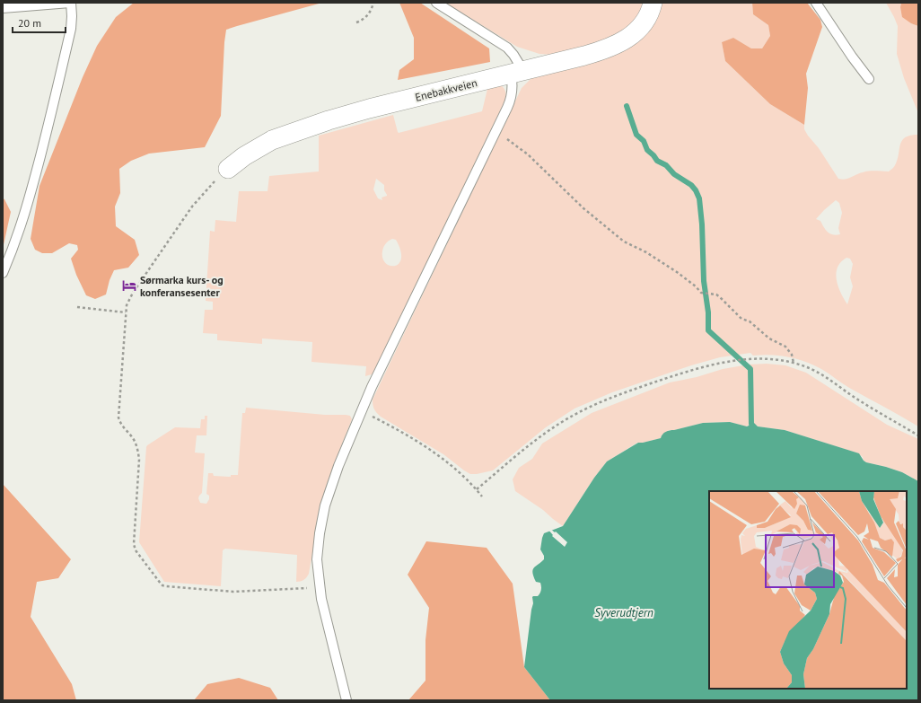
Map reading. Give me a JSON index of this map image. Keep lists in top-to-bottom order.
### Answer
{
  "streets": {
    "street": ["Enebakkveien"]
  },
  "water": ["Syverudtjern"],
  "places": {
    "hotel": ["Sørmarka kurs- og konferansesenter"]
  },
  "scale_bar": "20 m"
}
